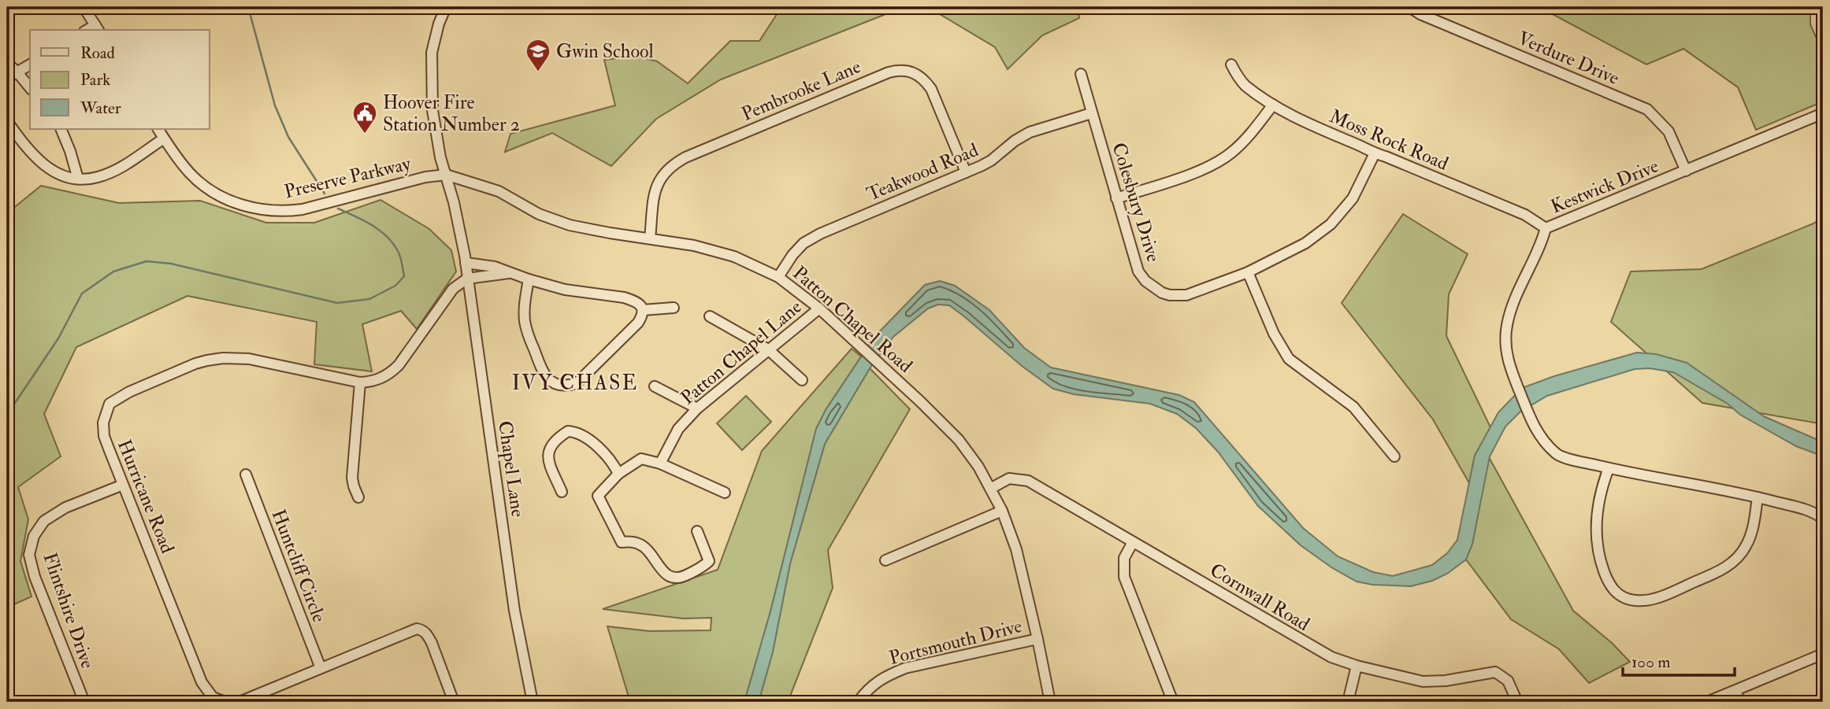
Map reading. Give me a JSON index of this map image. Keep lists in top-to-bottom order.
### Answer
{
  "streets": {
    "street": [
      "Verdure Drive",
      "Pembrooke Lane",
      "Moss Rock Road",
      "Teakwood Road",
      "Preserve Parkway",
      "Kestwick Drive",
      "Colesbury Drive",
      "Patton Chapel Road",
      "Patton Chapel Lane",
      "Chapel Lane",
      "Hurricane Road",
      "Huntcliff Circle",
      "Cornwall Road",
      "Flintshire Drive",
      "Portsmouth Drive"
    ]
  },
  "crossings": [
    ["Verdure Drive", "Kestwick Drive"],
    ["Pembrooke Lane", "Teakwood Road"],
    ["Pembrooke Lane", "Patton Chapel Road"],
    ["Moss Rock Road", "Kestwick Drive"],
    ["Moss Rock Road", "Colesbury Drive"],
    ["Teakwood Road", "Colesbury Drive"],
    ["Teakwood Road", "Patton Chapel Road"],
    ["Preserve Parkway", "Patton Chapel Road"],
    ["Preserve Parkway", "Chapel Lane"],
    ["Patton Chapel Road", "Patton Chapel Lane"],
    ["Patton Chapel Road", "Chapel Lane"],
    ["Patton Chapel Road", "Cornwall Road"],
    ["Patton Chapel Road", "Portsmouth Drive"],
    ["Chapel Lane", "Hurricane Road"],
    ["Hurricane Road", "Flintshire Drive"]
  ],
  "districts": ["IVY CHASE"],
  "places": {
    "school or university": ["Gwin School"],
    "public building": ["Hoover Fire Station Number 2"]
  },
  "legend": ["Road", "Park", "Water"],
  "scale_bar": "100 m"
}
